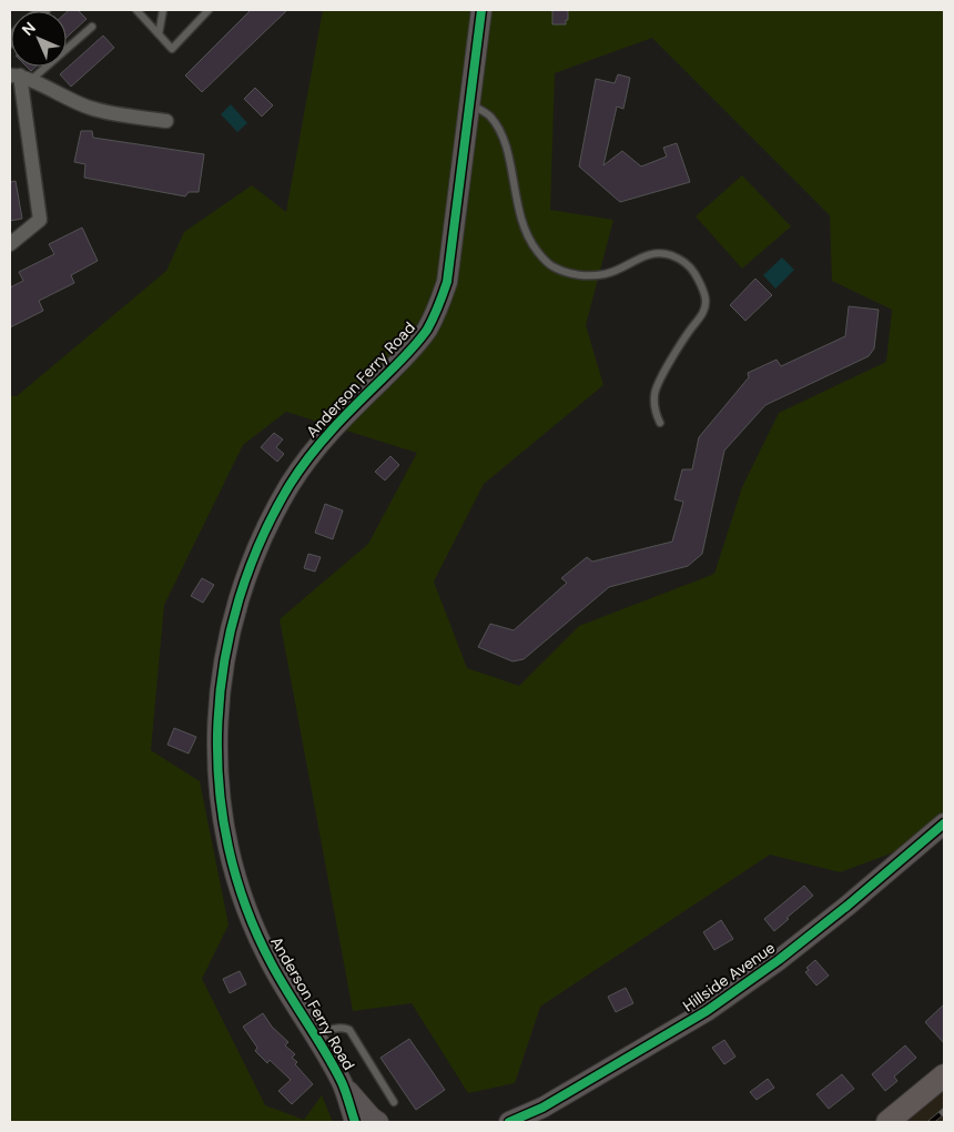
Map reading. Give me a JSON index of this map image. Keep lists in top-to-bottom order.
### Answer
{
  "streets": {
    "street": ["Anderson Ferry Road", "Hillside Avenue"]
  },
  "north": "top left"
}
